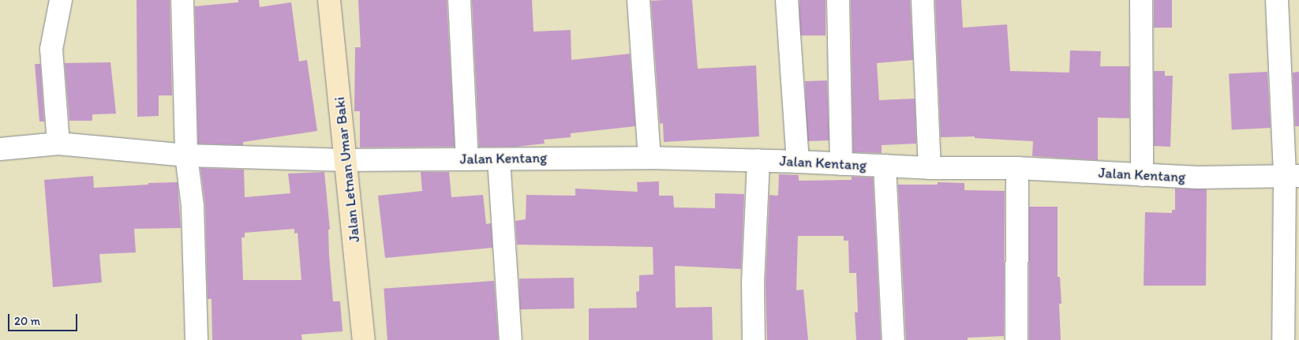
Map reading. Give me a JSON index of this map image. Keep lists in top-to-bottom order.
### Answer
{
  "streets": {
    "street": ["Jalan Kentang", "Jalan Letnan Umar Baki"]
  },
  "crossings": [
    ["Jalan Kentang", "Jalan Letnan Umar Baki"]
  ],
  "scale_bar": "20 m"
}
